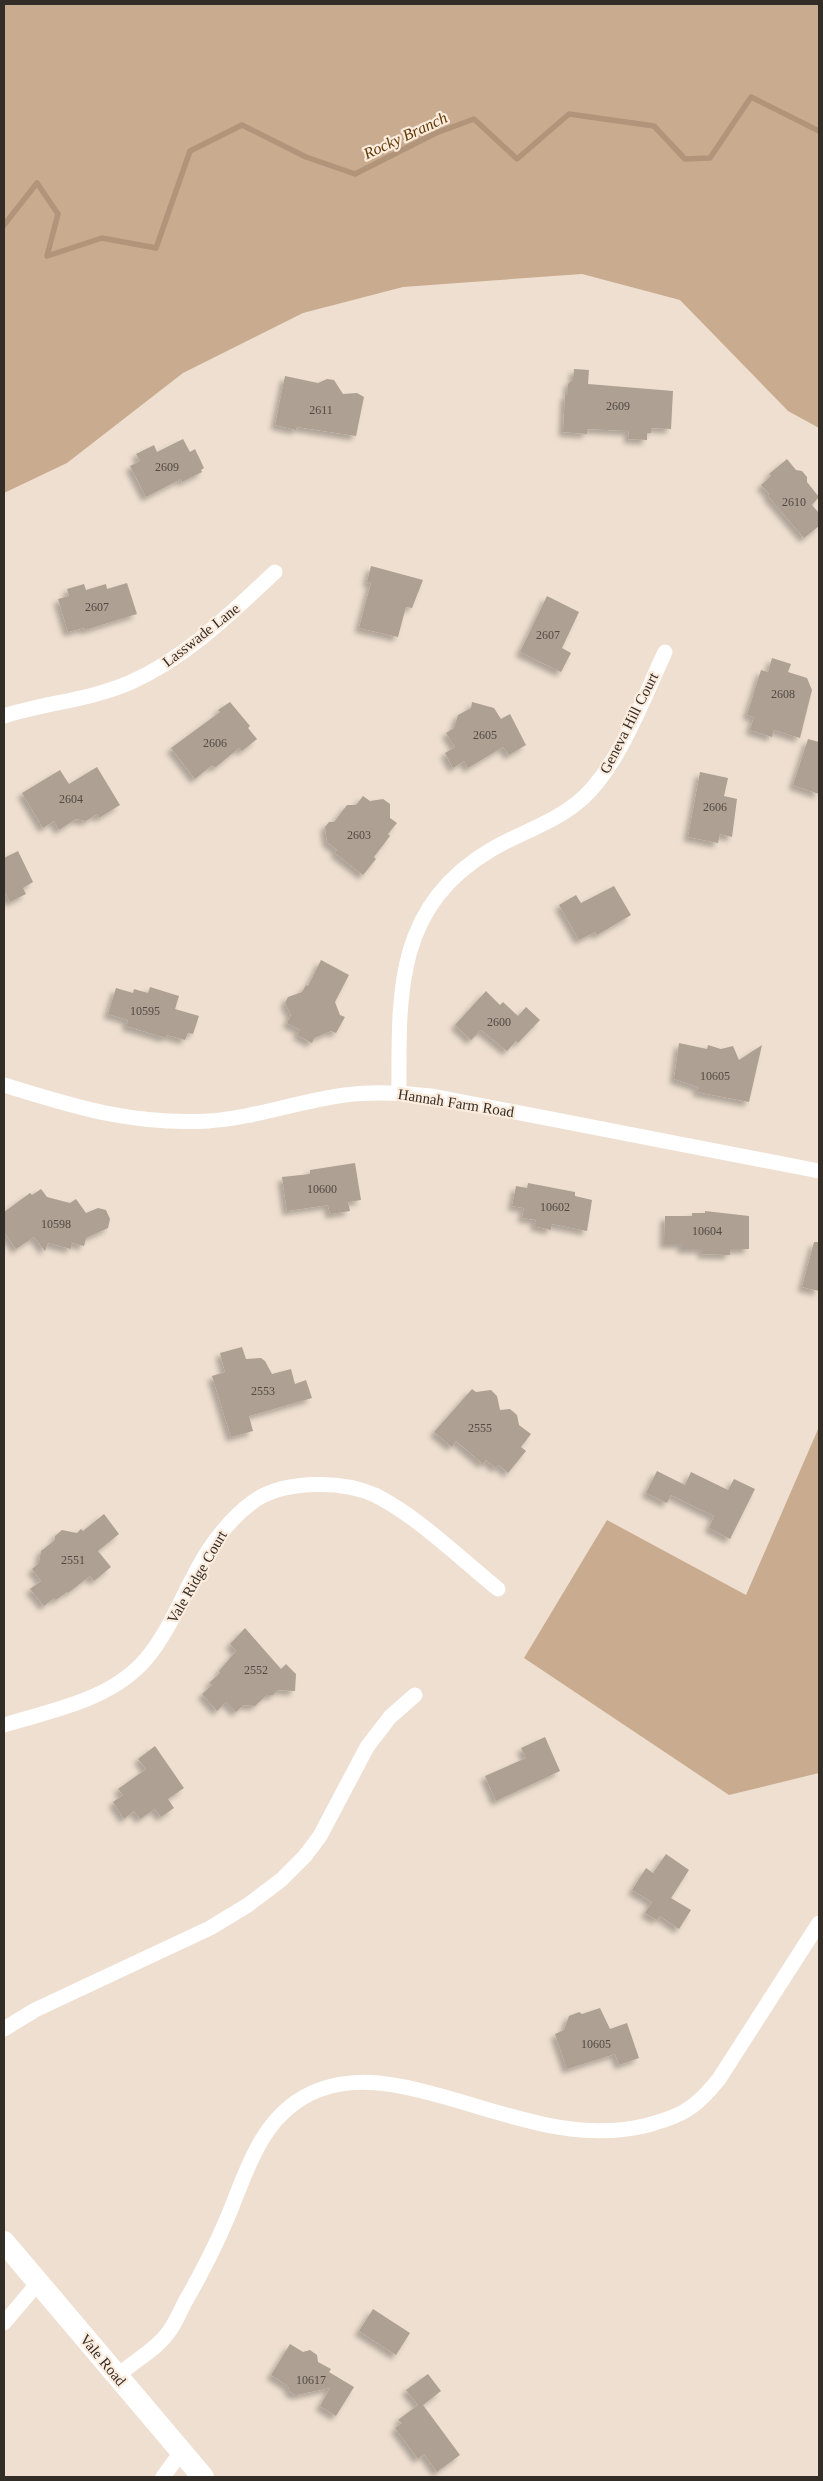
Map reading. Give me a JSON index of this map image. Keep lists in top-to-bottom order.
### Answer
{
  "streets": {
    "main road": ["Vale Road"],
    "street": [
      "Lasswade Lane",
      "Geneva Hill Court",
      "Hannah Farm Road",
      "Vale Ridge Court"
    ]
  },
  "crossings": [
    ["Geneva Hill Court", "Hannah Farm Road"]
  ],
  "water": ["Rocky Branch"],
  "house_numbers": [
    "2609",
    "2611",
    "2609",
    "2610",
    "2607",
    "2607",
    "2608",
    "2605",
    "2606",
    "2604",
    "2606",
    "2603",
    "10595",
    "2600",
    "10605",
    "10600",
    "10602",
    "10598",
    "10604",
    "2553",
    "2555",
    "2551",
    "2552",
    "10605",
    "10617"
  ]
}
